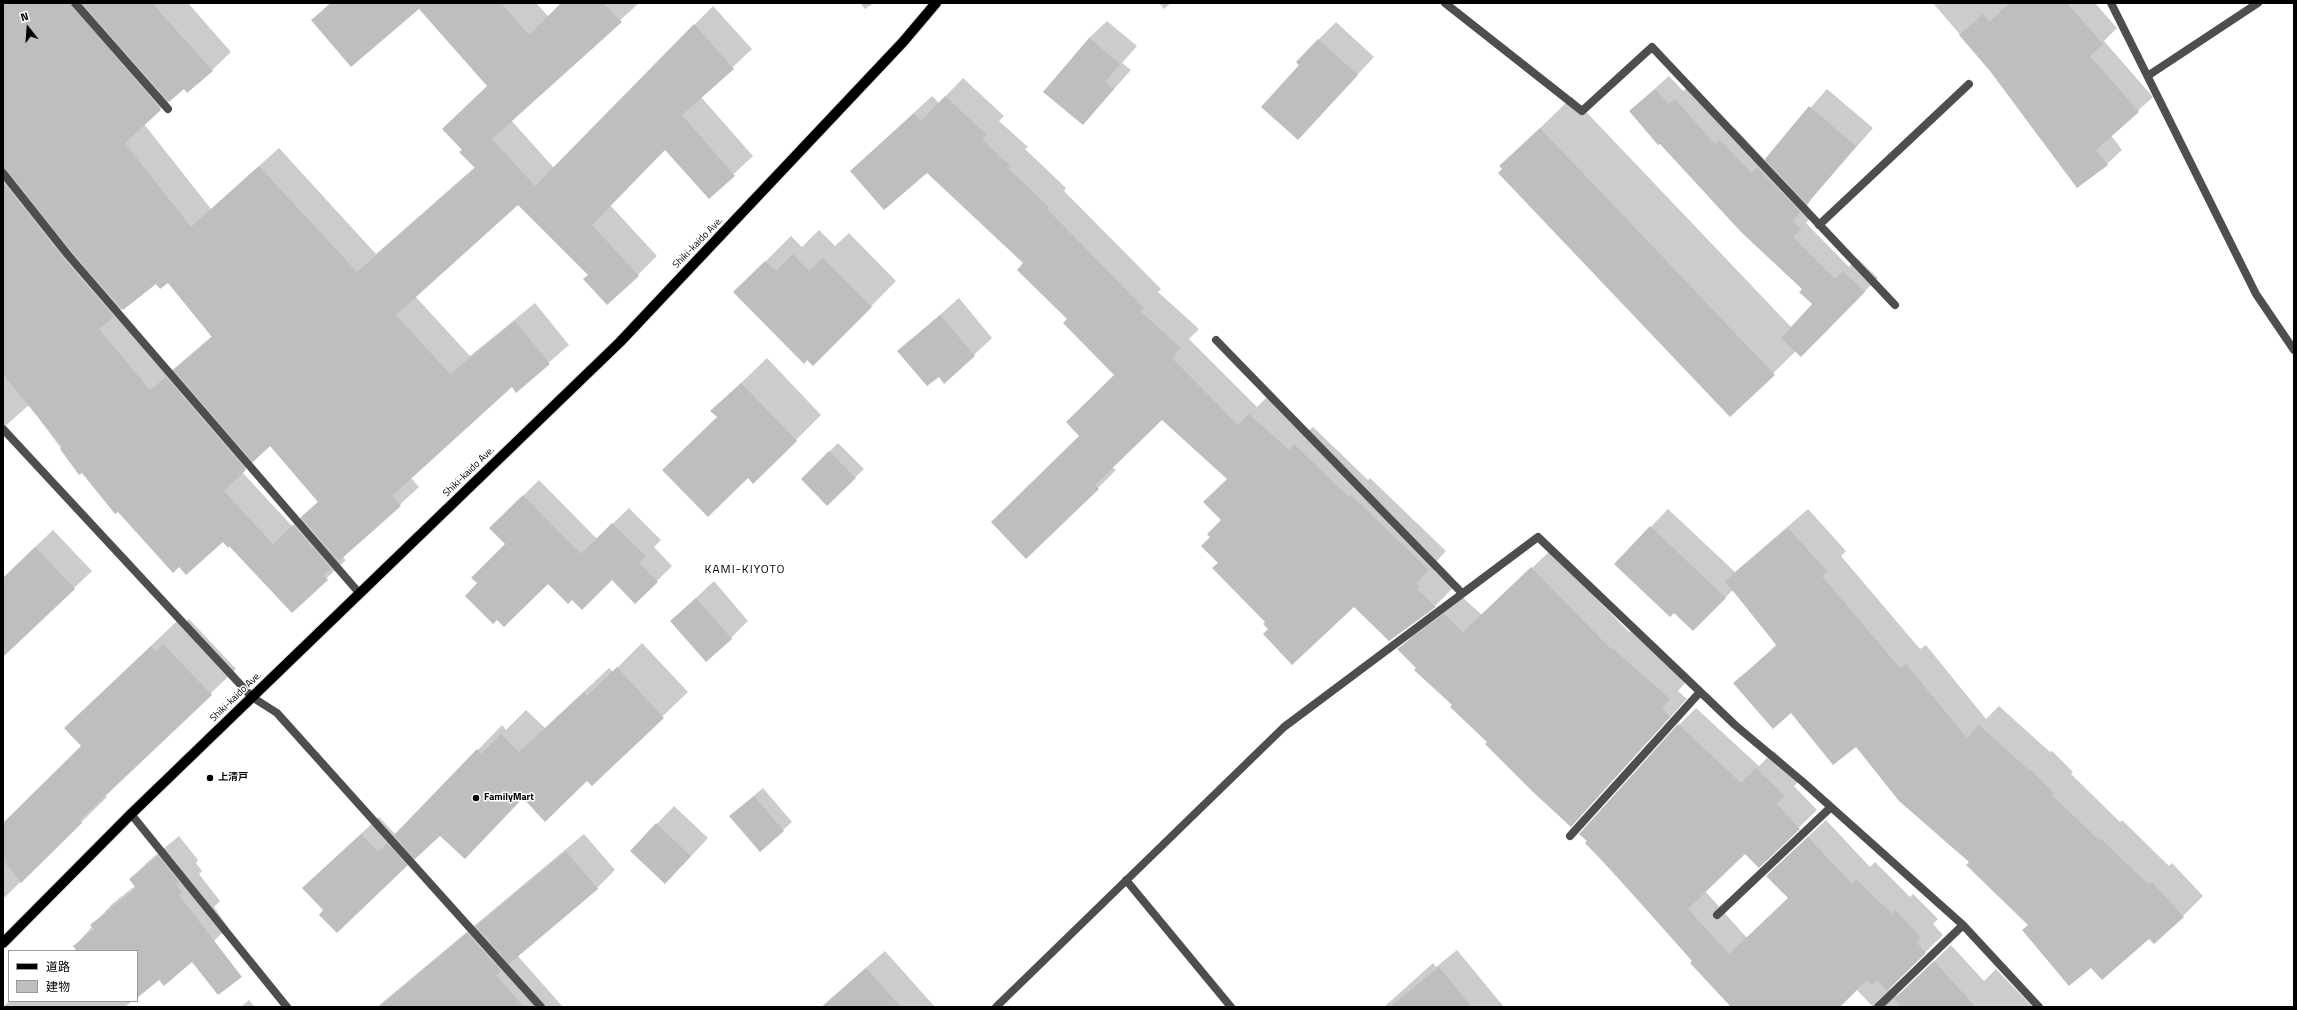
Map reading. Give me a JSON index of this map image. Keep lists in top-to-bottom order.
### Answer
{
  "streets": {
    "main road": ["Shiki-kaido Ave."]
  },
  "districts": ["KAMI-KIYOTO"],
  "places": ["上清戸", "FamilyMart"],
  "legend": ["道路", "建物"],
  "north": "top"
}
